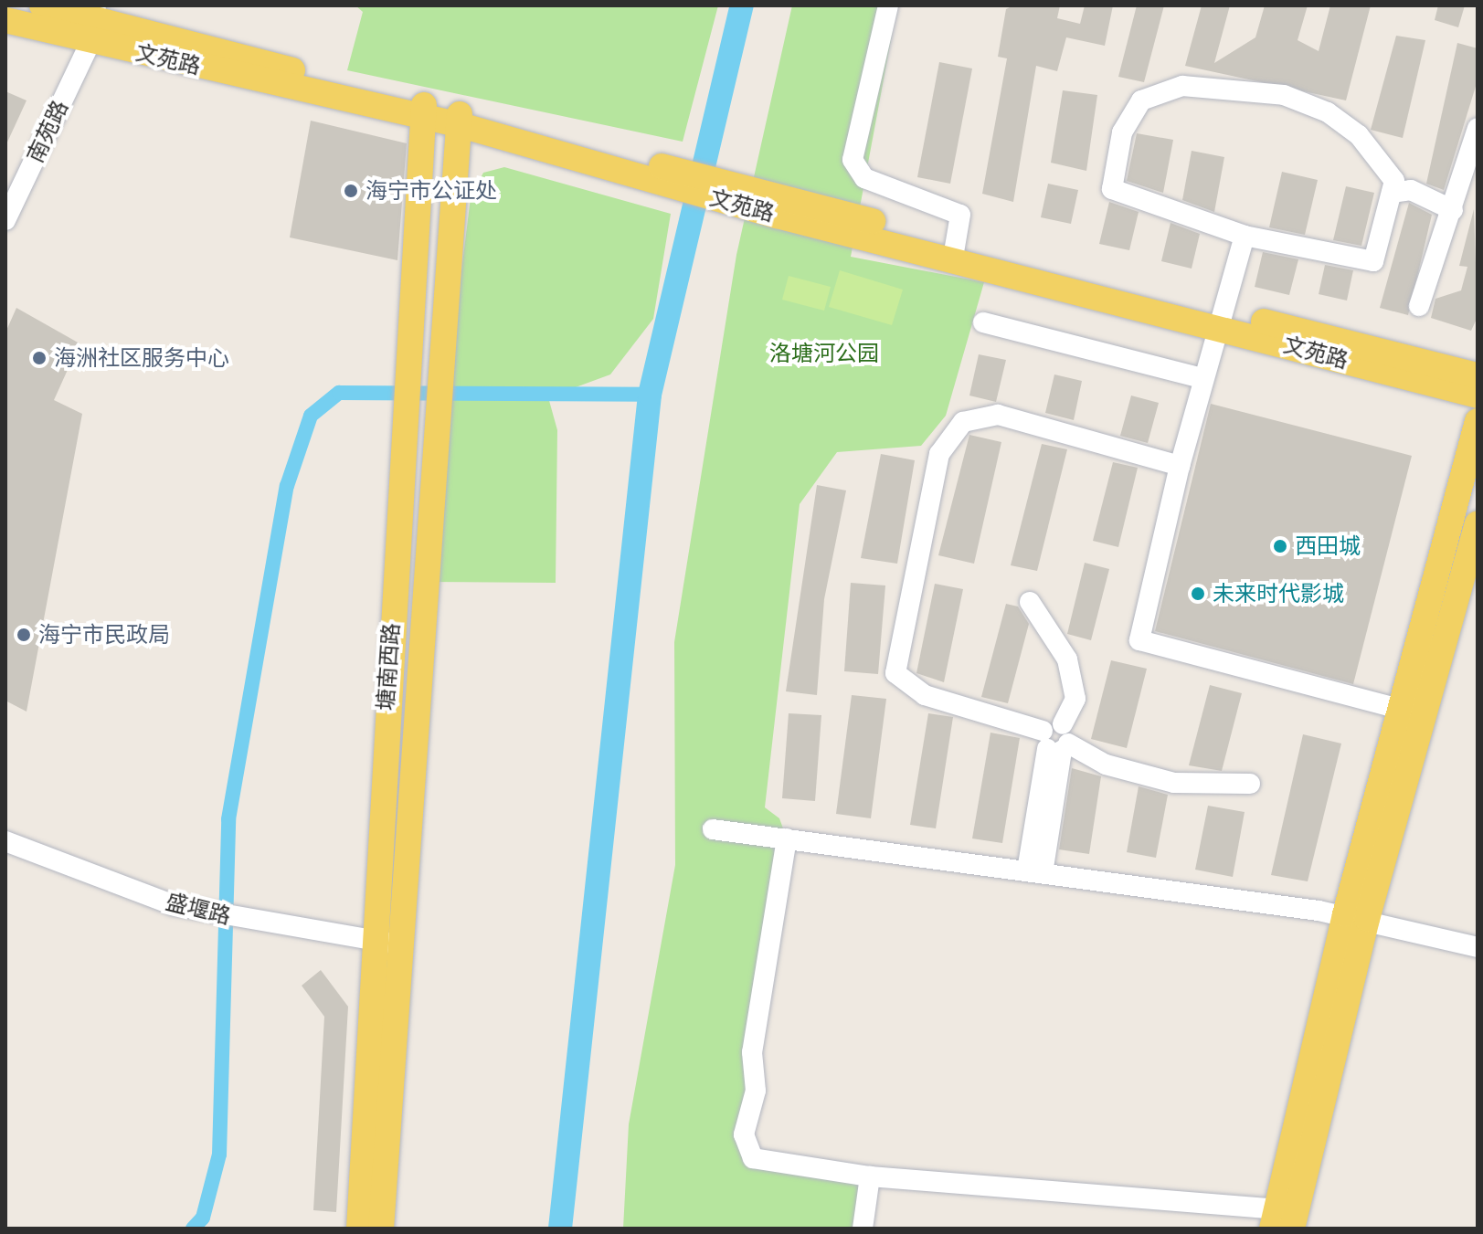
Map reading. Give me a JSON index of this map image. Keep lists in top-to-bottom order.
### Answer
{
  "streets": {
    "main road": ["文苑路", "塘南西路"],
    "street": ["南苑路", "盛堰路"]
  },
  "crossings": [
    ["文苑路", "南苑路"],
    ["文苑路", "塘南西路"],
    ["塘南西路", "盛堰路"]
  ],
  "parks": ["洛塘河公园"],
  "places": [
    "海宁市公证处",
    "海洲社区服务中心",
    "西田城",
    "未来时代影城",
    "海宁市民政局"
  ]
}
